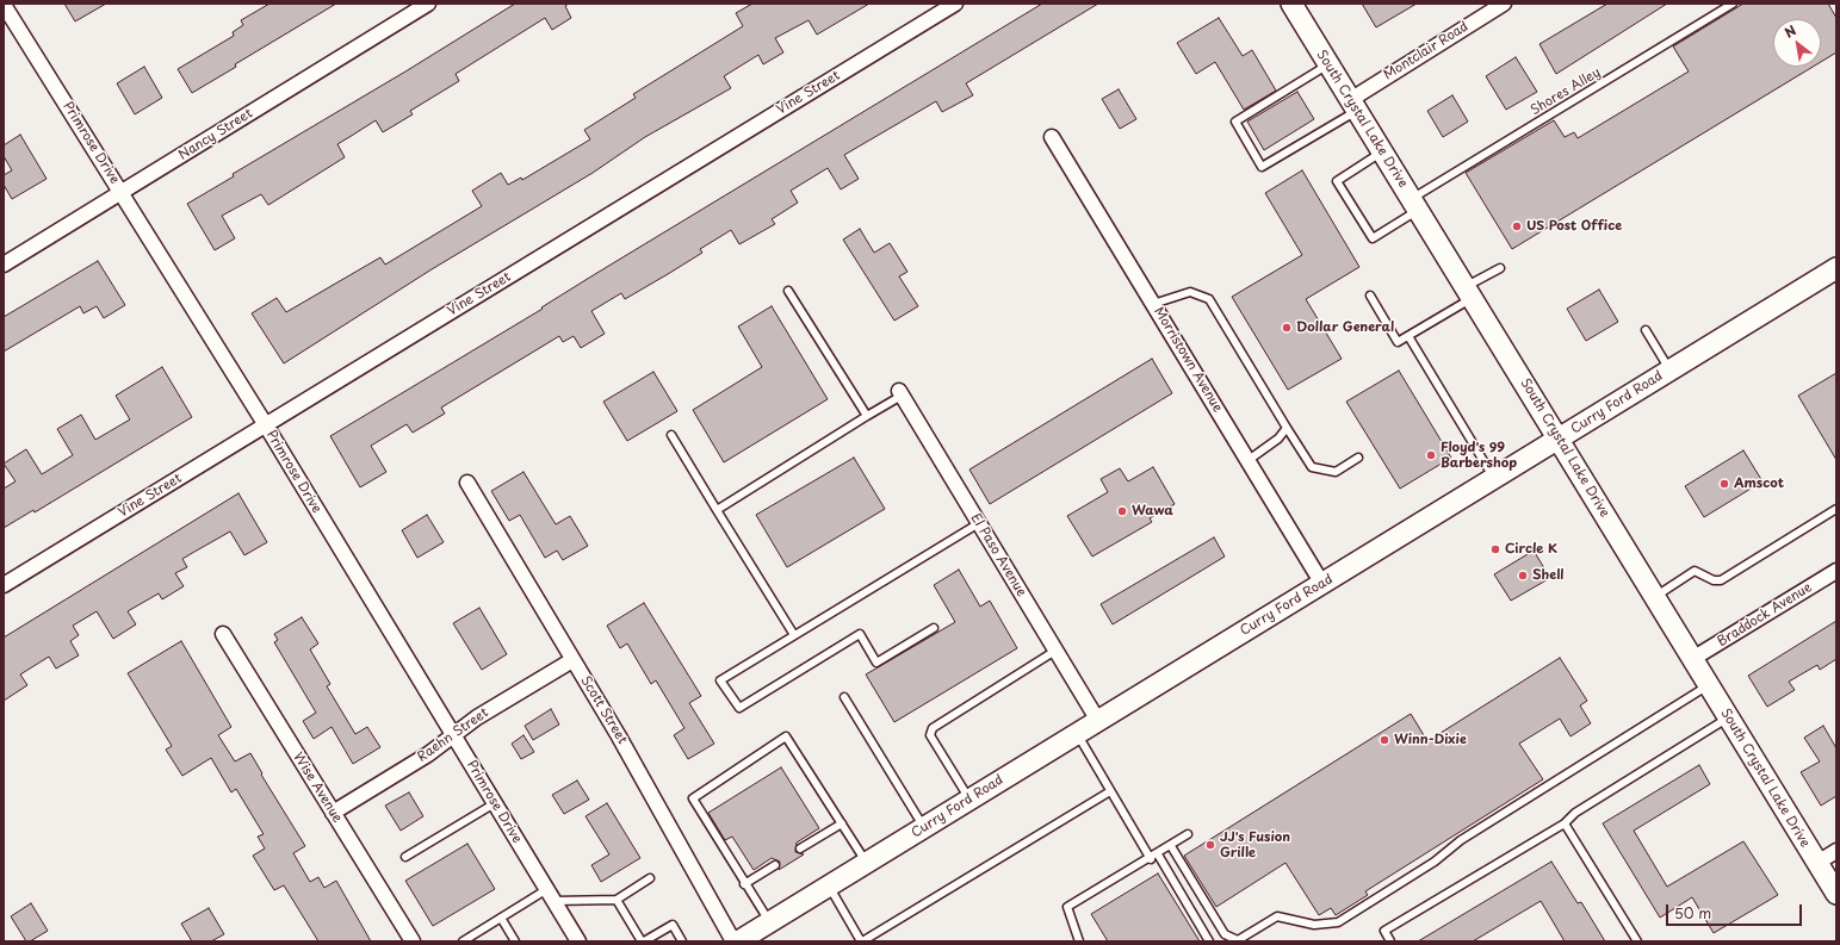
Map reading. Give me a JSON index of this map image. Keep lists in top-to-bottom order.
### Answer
{
  "streets": {
    "street": [
      "Montclair Road",
      "Vine Street",
      "South Crystal Lake Drive",
      "Nancy Street",
      "Primrose Drive",
      "Morristown Avenue",
      "Curry Ford Road",
      "El Paso Avenue",
      "Braddock Avenue",
      "Scott Street",
      "Raehn Street",
      "Wise Avenue"
    ],
    "lane": ["Shores Alley"]
  },
  "crossings": [
    ["Montclair Road", "South Crystal Lake Drive"],
    ["Shores Alley", "South Crystal Lake Drive"],
    ["Vine Street", "Primrose Drive"],
    ["South Crystal Lake Drive", "Curry Ford Road"],
    ["South Crystal Lake Drive", "Braddock Avenue"],
    ["Nancy Street", "Primrose Drive"],
    ["Primrose Drive", "Raehn Street"],
    ["Morristown Avenue", "Curry Ford Road"],
    ["Curry Ford Road", "El Paso Avenue"],
    ["Scott Street", "Raehn Street"],
    ["Raehn Street", "Wise Avenue"]
  ],
  "places": [
    "US Post Office",
    "Dollar General",
    "Floyd's 99 Barbershop",
    "Amscot",
    "Wawa",
    "Circle K",
    "Shell",
    "Winn-Dixie",
    "JJ's Fusion Grille"
  ],
  "scale_bar": "50 m",
  "north": "top left"
}
